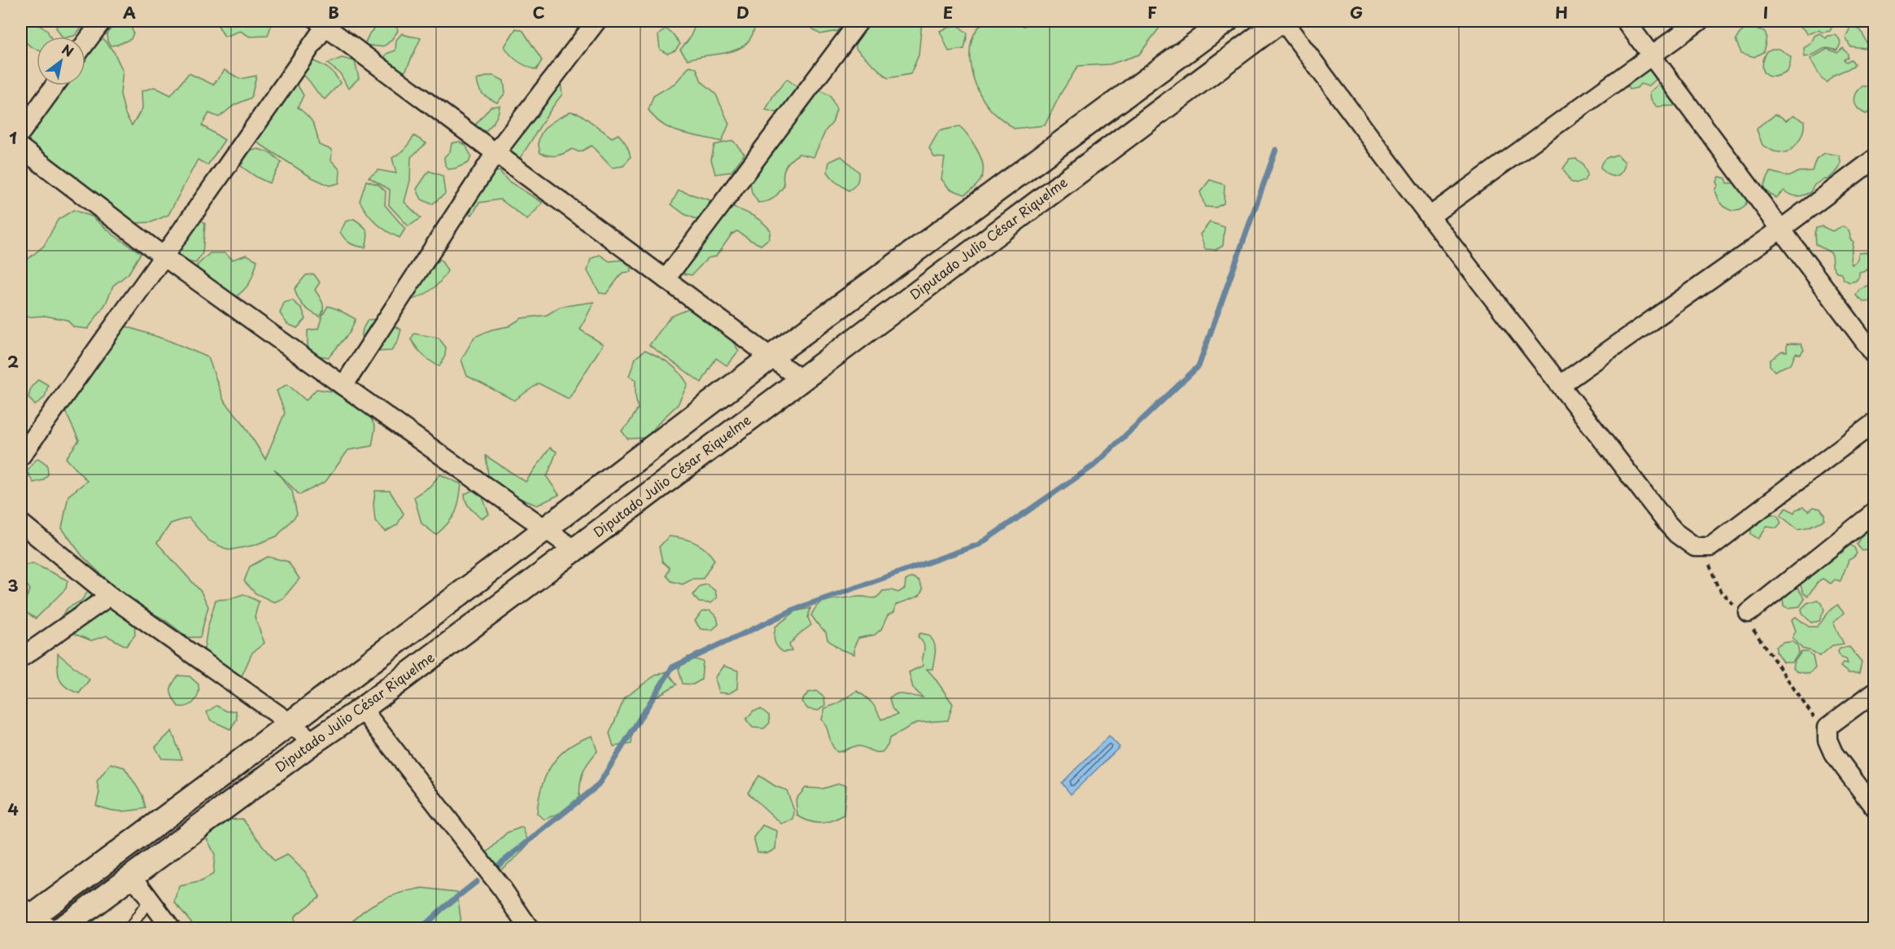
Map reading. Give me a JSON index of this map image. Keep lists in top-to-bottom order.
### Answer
{
  "streets": {
    "street": ["Diputado Julio César Riquelme"]
  },
  "north": "top right",
  "grid": {
    "columns": [
      "A",
      "B",
      "C",
      "D",
      "E",
      "F",
      "G",
      "H",
      "I"
    ],
    "rows": [
      "1",
      "2",
      "3",
      "4"
    ]
  }
}
